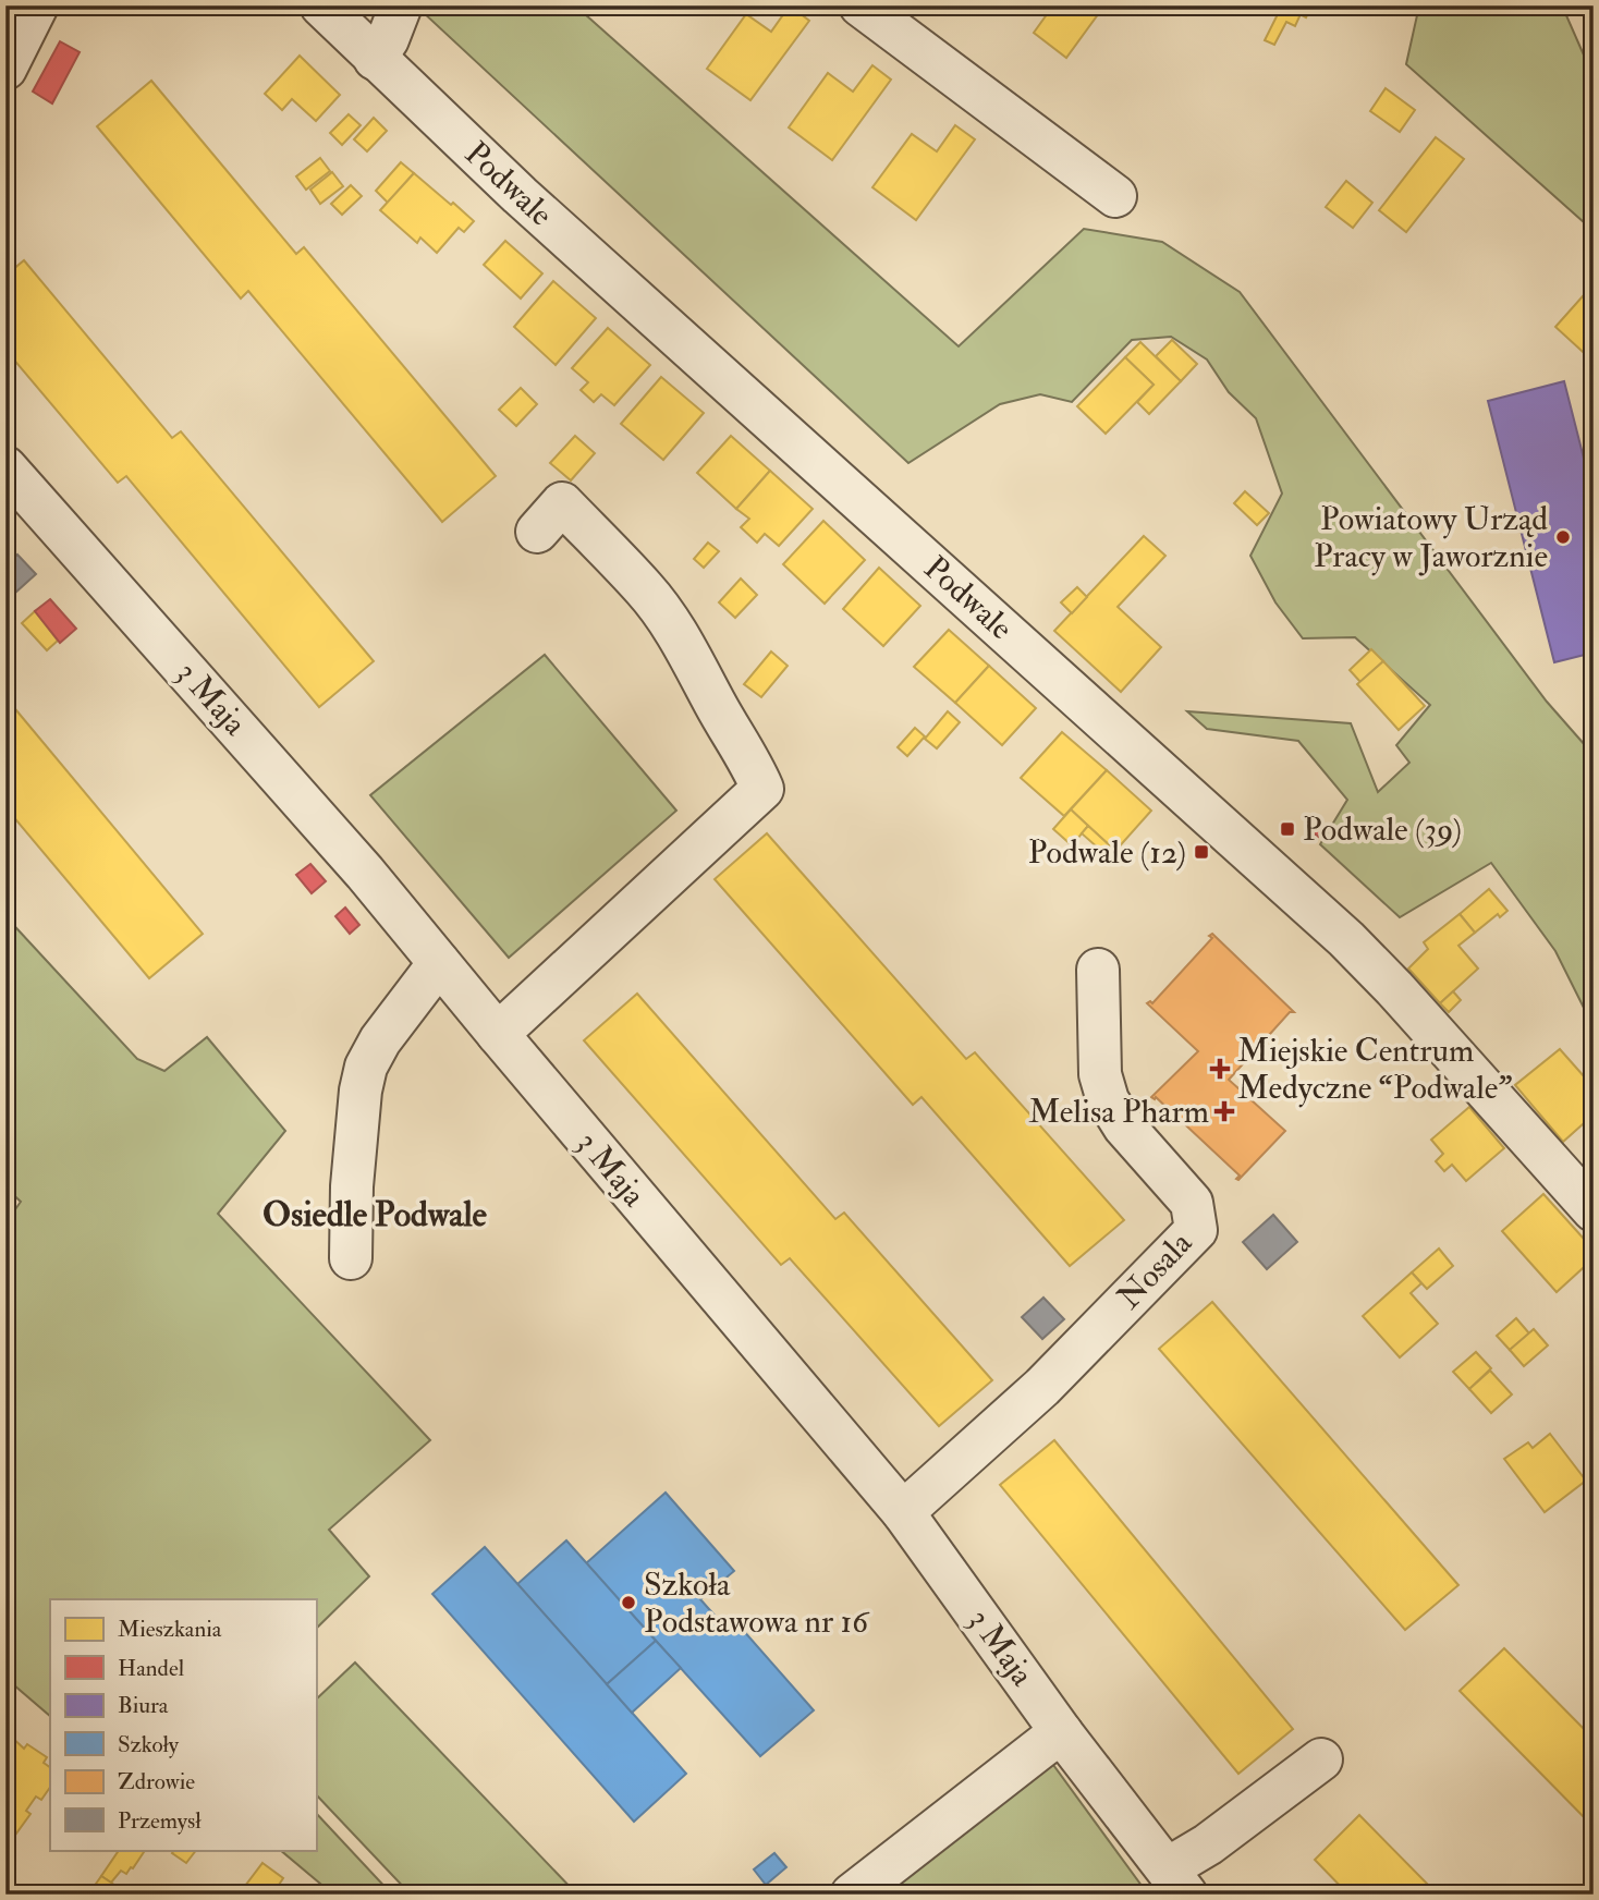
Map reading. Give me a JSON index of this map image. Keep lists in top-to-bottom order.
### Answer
{
  "streets": {
    "street": ["Podwale", "3 Maja", "Nosala"]
  },
  "crossings": [
    ["3 Maja", "Nosala"]
  ],
  "districts": ["Osiedle Podwale"],
  "places": {
    "other": ["Powiatowy Urząd Pracy w Jaworznie", "Szkoła Podstawowa nr 16"],
    "transit": ["Podwale (39)", "Podwale (12)"],
    "health": ["Miejskie Centrum Medyczne “Podwale”", "Melisa Pharm"]
  },
  "legend": [
    "Mieszkania",
    "Handel",
    "Biura",
    "Szkoły",
    "Zdrowie",
    "Przemysł"
  ]
}
